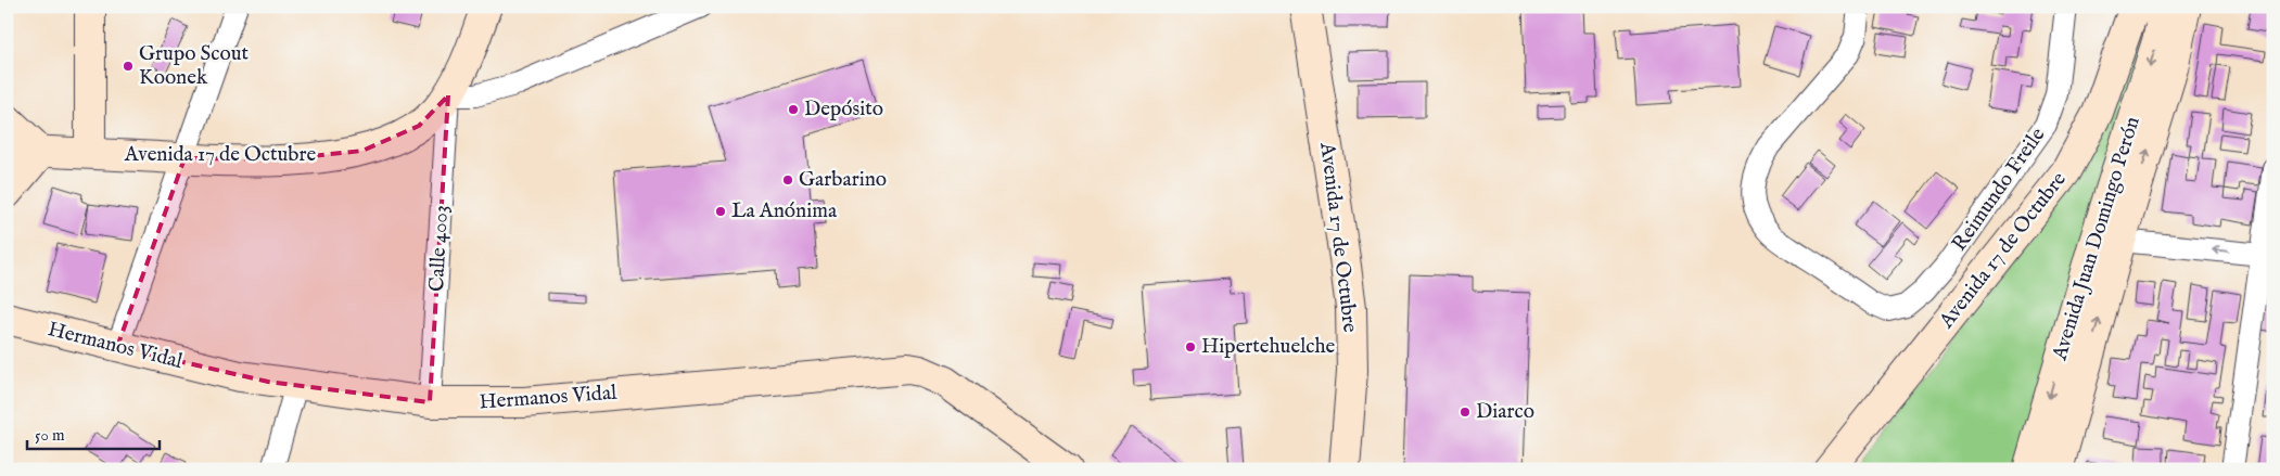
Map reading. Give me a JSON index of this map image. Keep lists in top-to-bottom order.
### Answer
{
  "streets": {
    "street": [
      "Avenida 17 de Octubre",
      "Reimundo Freile",
      "Avenida Juan Domingo Perón",
      "Calle 4003",
      "Hermanos Vidal"
    ]
  },
  "crossings": [
    ["Avenida 17 de Octubre", "Calle 4003"],
    ["Calle 4003", "Hermanos Vidal"]
  ],
  "places": [
    "Grupo Scout Koonek",
    "Depósito",
    "Garbarino",
    "La Anónima",
    "Hipertehuelche",
    "Diarco"
  ],
  "scale_bar": "50 m"
}
